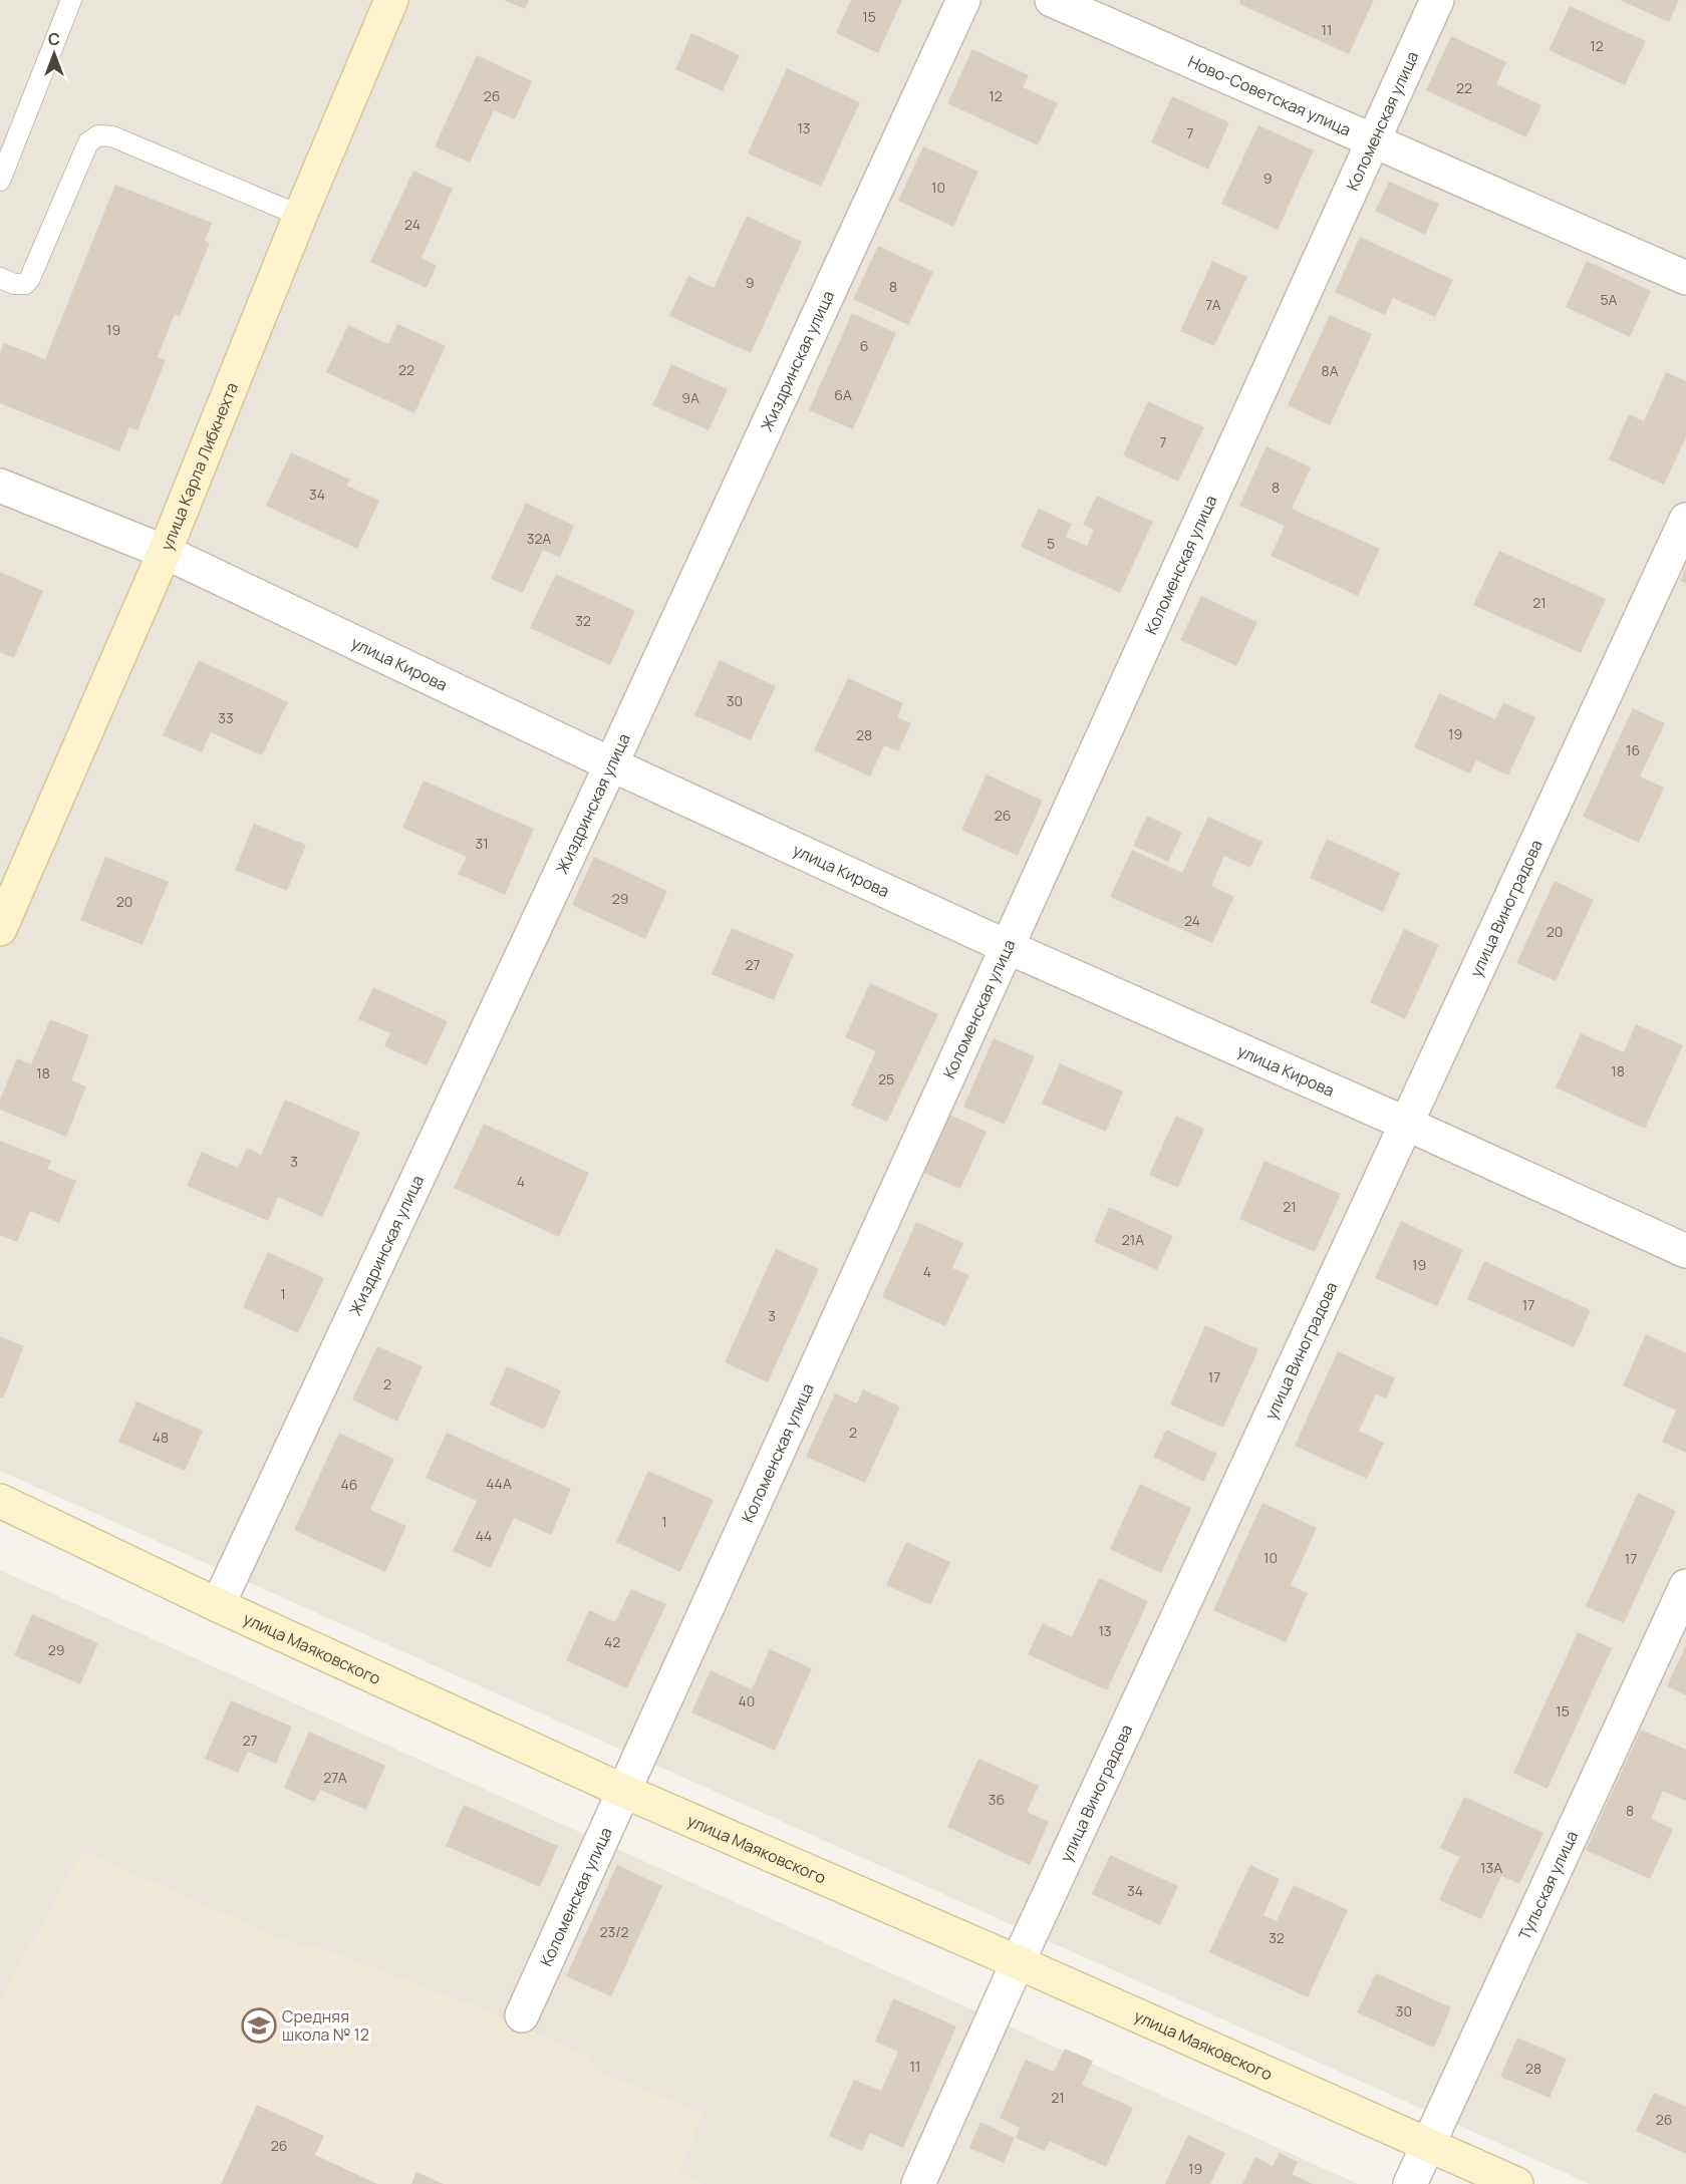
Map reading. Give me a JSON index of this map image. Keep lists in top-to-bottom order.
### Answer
{
  "streets": {
    "street": [
      "Ново-Советская улица",
      "Коломенская улица",
      "Жиздринская улица",
      "улица Карла Либкнехта",
      "улица Кирова",
      "улица Виноградова",
      "улица Маяковского",
      "Тульская улица"
    ]
  },
  "crossings": [
    ["Ново-Советская улица", "Коломенская улица"],
    ["Коломенская улица", "улица Кирова"],
    ["Коломенская улица", "улица Маяковского"],
    ["Жиздринская улица", "улица Кирова"],
    ["Жиздринская улица", "улица Маяковского"],
    ["улица Карла Либкнехта", "улица Кирова"],
    ["улица Кирова", "улица Виноградова"],
    ["улица Виноградова", "улица Маяковского"],
    ["улица Маяковского", "Тульская улица"]
  ],
  "places": {
    "school or university": ["Средняя школа № 12"]
  },
  "house_numbers": [
    "15",
    "11",
    "12",
    "22",
    "26",
    "12",
    "13",
    "7",
    "9",
    "10",
    "24",
    "9",
    "8",
    "5А",
    "7А",
    "19",
    "6",
    "22",
    "8А",
    "6А",
    "9А",
    "7",
    "8",
    "34",
    "32А",
    "5",
    "21",
    "32",
    "30",
    "33",
    "19",
    "28",
    "16",
    "26",
    "31",
    "29",
    "20",
    "24",
    "20",
    "27",
    "18",
    "18",
    "25",
    "3",
    "4",
    "21",
    "21А",
    "19",
    "4",
    "1",
    "17",
    "3",
    "17",
    "2",
    "2",
    "48",
    "44А",
    "46",
    "1",
    "44",
    "10",
    "17",
    "13",
    "42",
    "29",
    "40",
    "15",
    "27",
    "27А",
    "36",
    "8",
    "13А",
    "34",
    "23/2",
    "32",
    "30",
    "11",
    "28",
    "21",
    "26",
    "26",
    "19"
  ],
  "north": "top"
}
